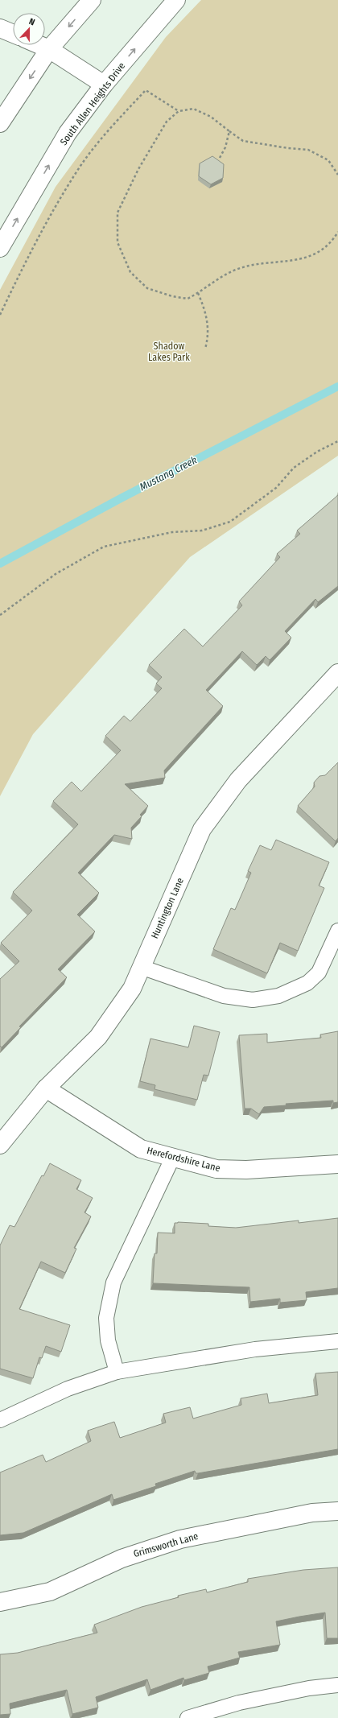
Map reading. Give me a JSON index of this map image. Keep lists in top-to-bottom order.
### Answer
{
  "streets": {
    "street": [
      "South Allen Heights Drive",
      "Huntington Lane",
      "Herefordshire Lane",
      "Grimsworth Lane"
    ]
  },
  "crossings": [
    ["Huntington Lane", "Herefordshire Lane"]
  ],
  "water": ["Mustang Creek"],
  "parks": ["Shadow Lakes Park"],
  "north": "top"
}
